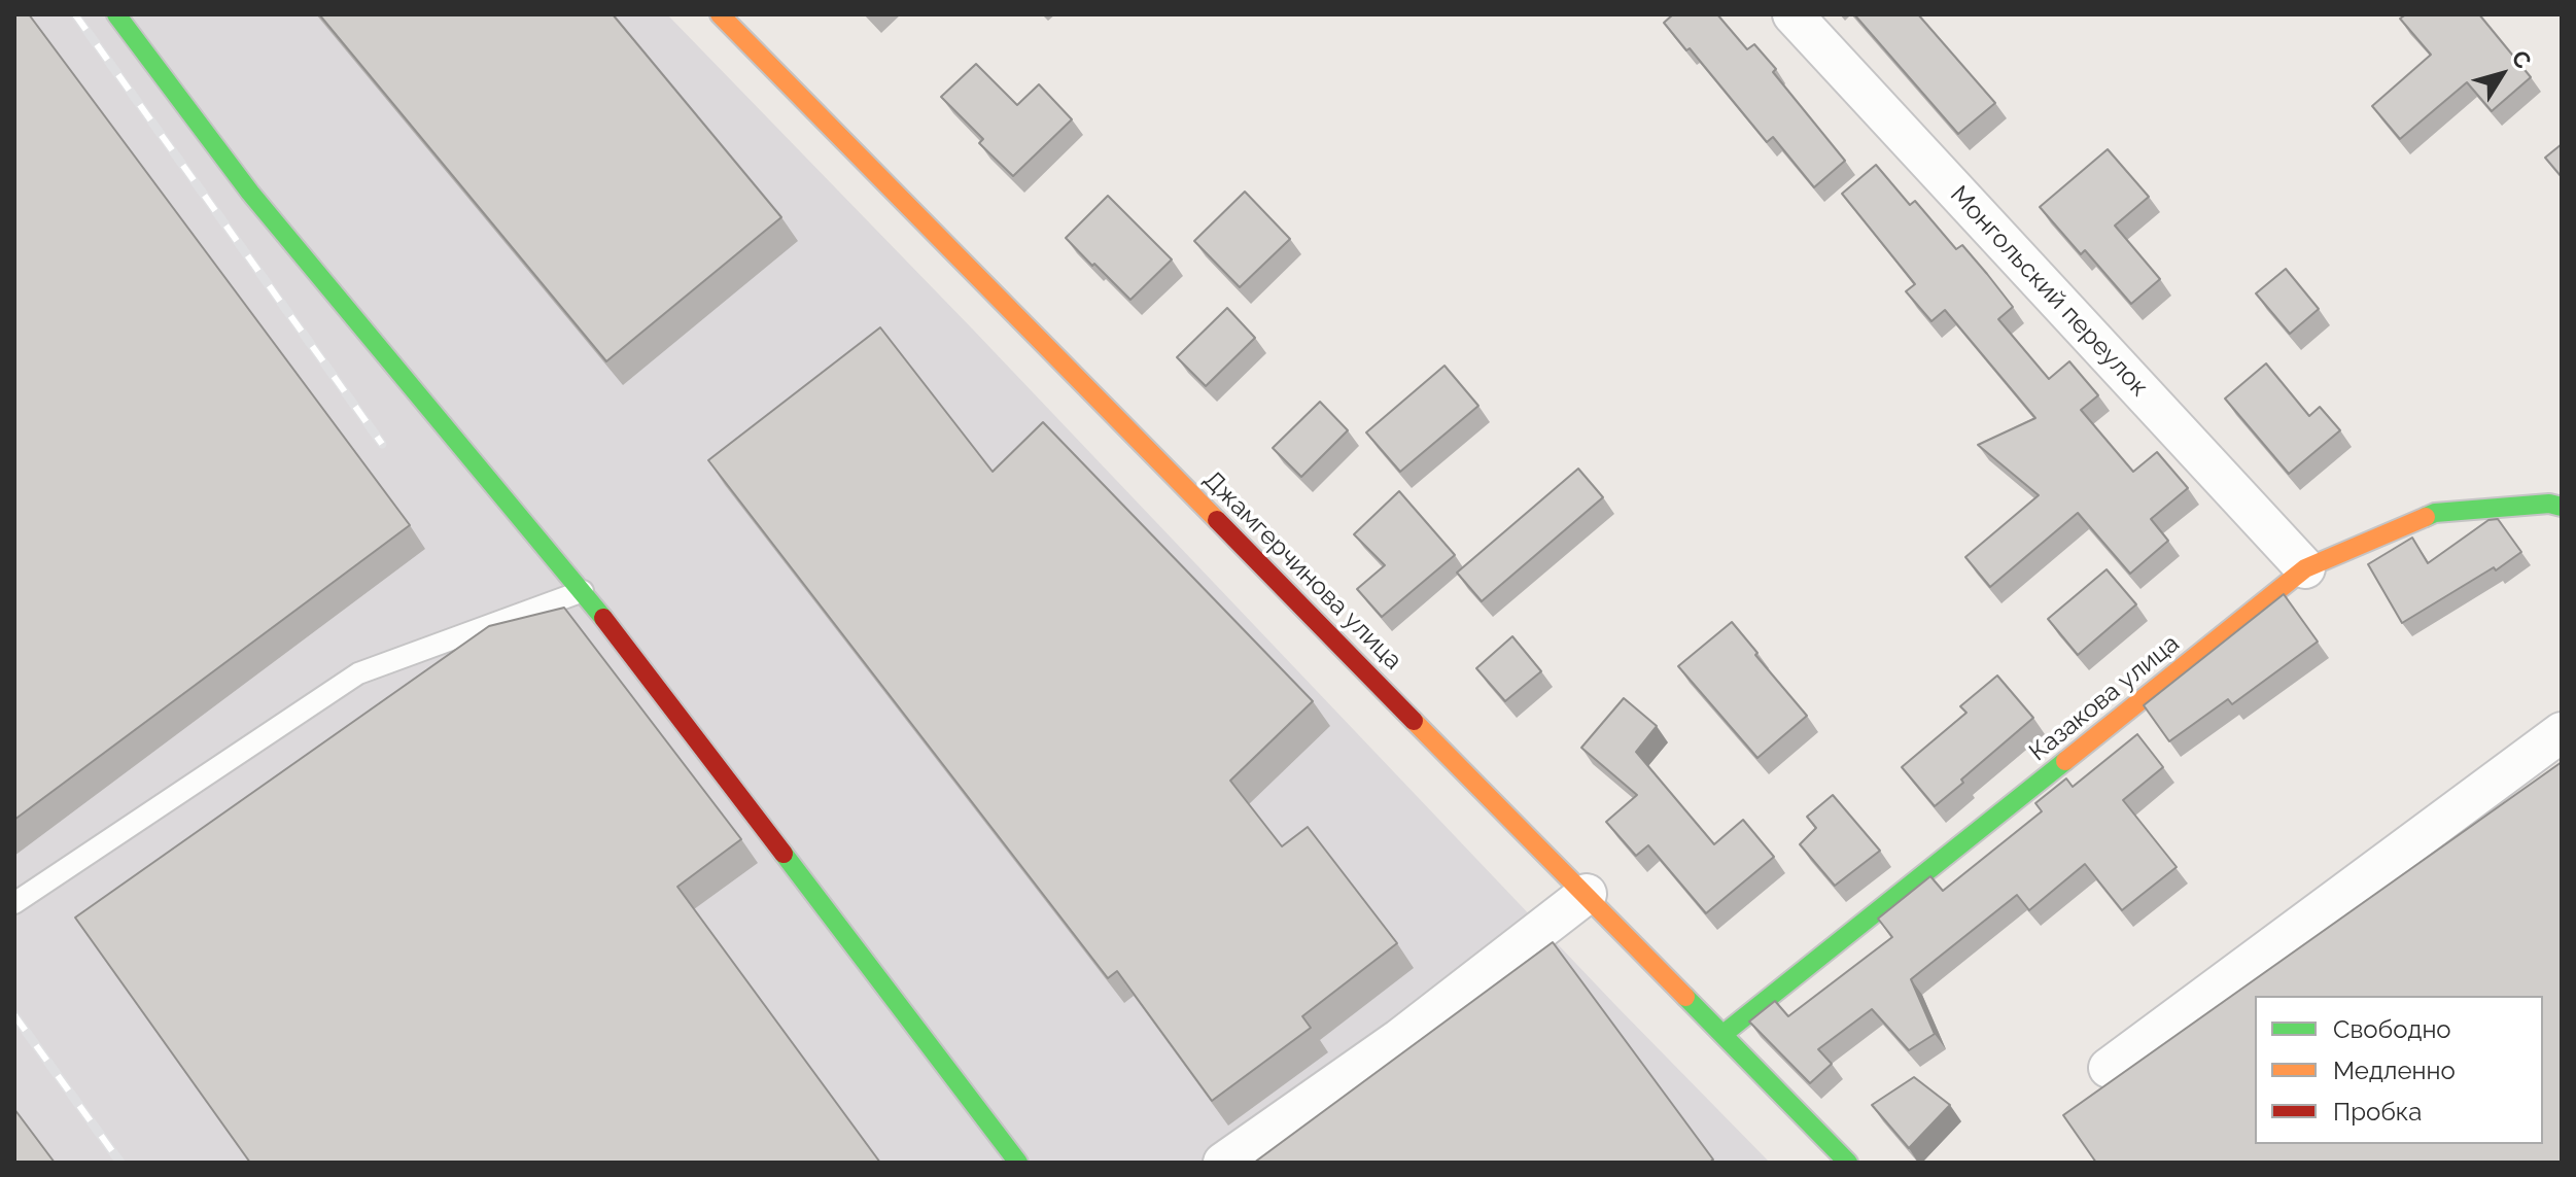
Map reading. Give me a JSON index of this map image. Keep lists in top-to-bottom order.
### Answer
{
  "streets": {
    "street": ["Монгольский переулок", "Джамгерчинова улица", "Казакова улица"]
  },
  "crossings": [
    ["Монгольский переулок", "Казакова улица"],
    ["Джамгерчинова улица", "Казакова улица"]
  ],
  "legend": ["Свободно", "Медленно", "Пробка"],
  "north": "top right"
}
